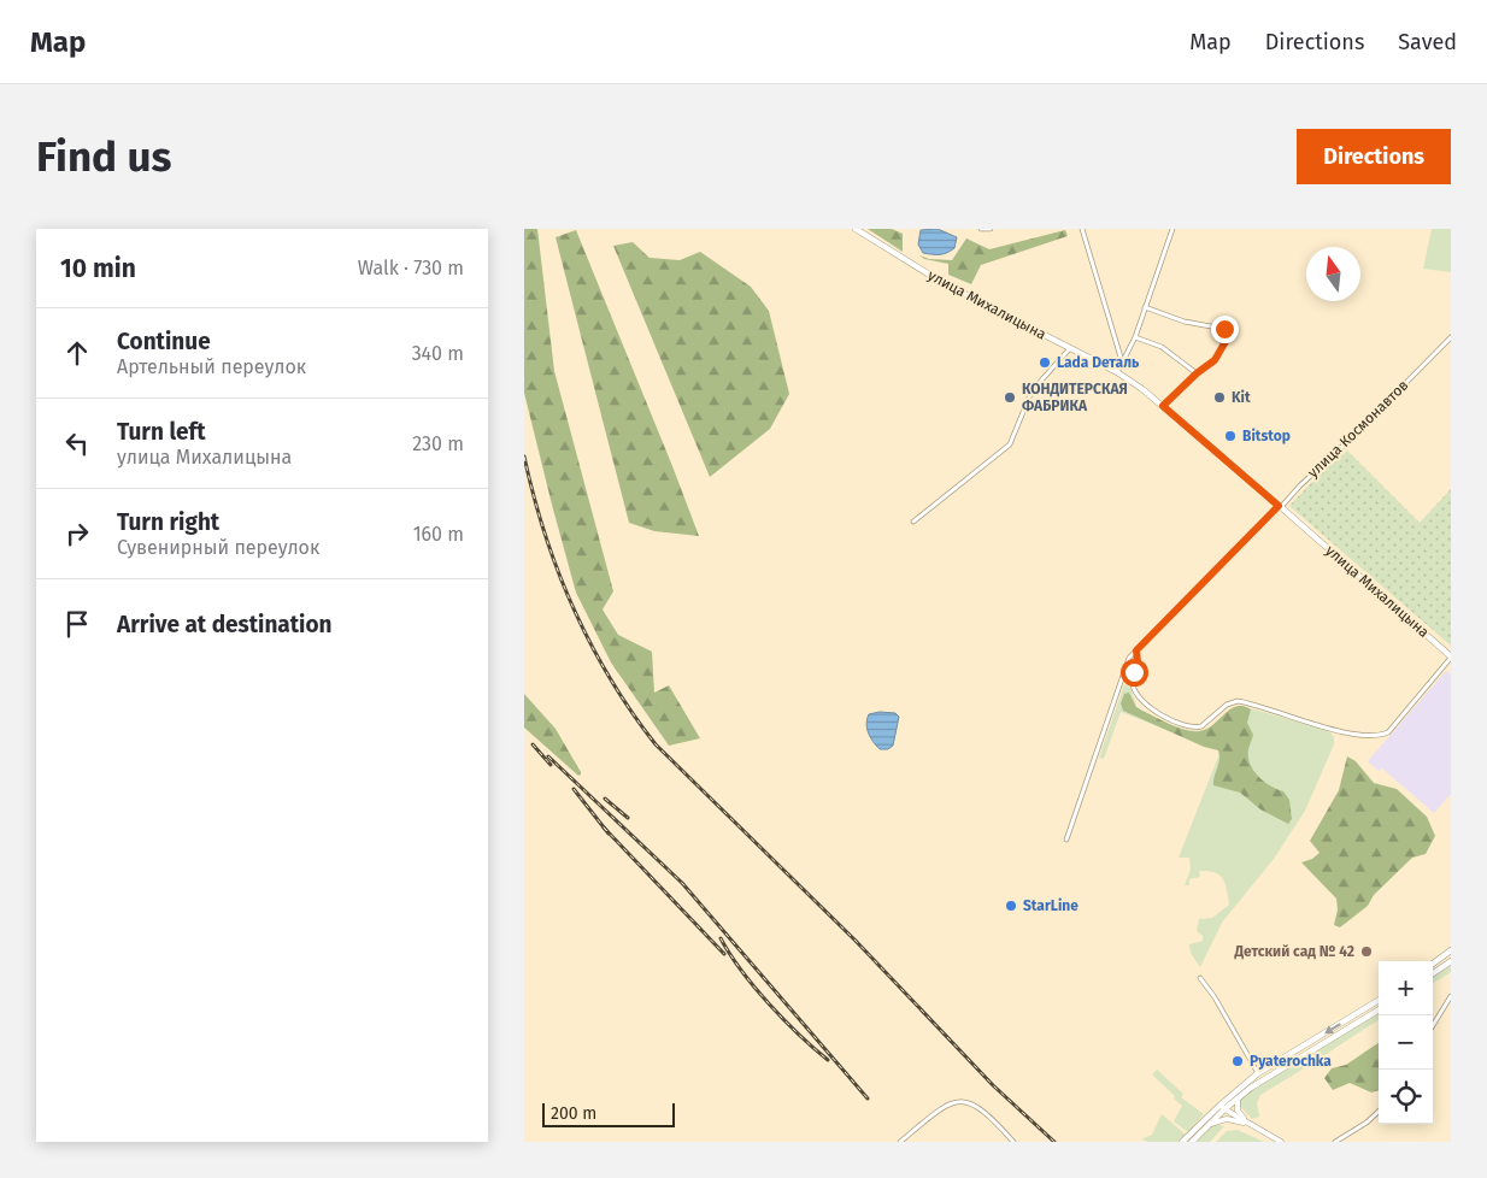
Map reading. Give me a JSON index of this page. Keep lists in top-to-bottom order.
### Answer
{
  "streets": {
    "main road": ["улица Михалицына"],
    "street": ["улица Космонавтов"]
  },
  "crossings": [
    ["улица Михалицына", "улица Космонавтов"]
  ],
  "places": [
    "Lada Dеталь",
    "КОНДИТЕРСКАЯ ФАБРИКА",
    "Kit",
    "Bitstop",
    "StarLine",
    "Детский сад № 42",
    "Pyaterochka"
  ],
  "scale_bar": "200 m",
  "north": "top",
  "page": {
    "header": "Map",
    "nav": ["Map", "Directions", "Saved"],
    "buttons": "Directions",
    "title": "Find us",
    "heading": ["10 min", "Walk · 730 m"],
    "list": [
      ["Continue", "Артельный переулок", "340 m"],
      ["Turn left", "улица Михалицына", "230 m"],
      ["Turn right", "Сувенирный переулок", "160 m"],
      "Arrive at destination"
    ],
    "map_buttons": ["+", "−"],
    "scale": "200 m"
  }
}
